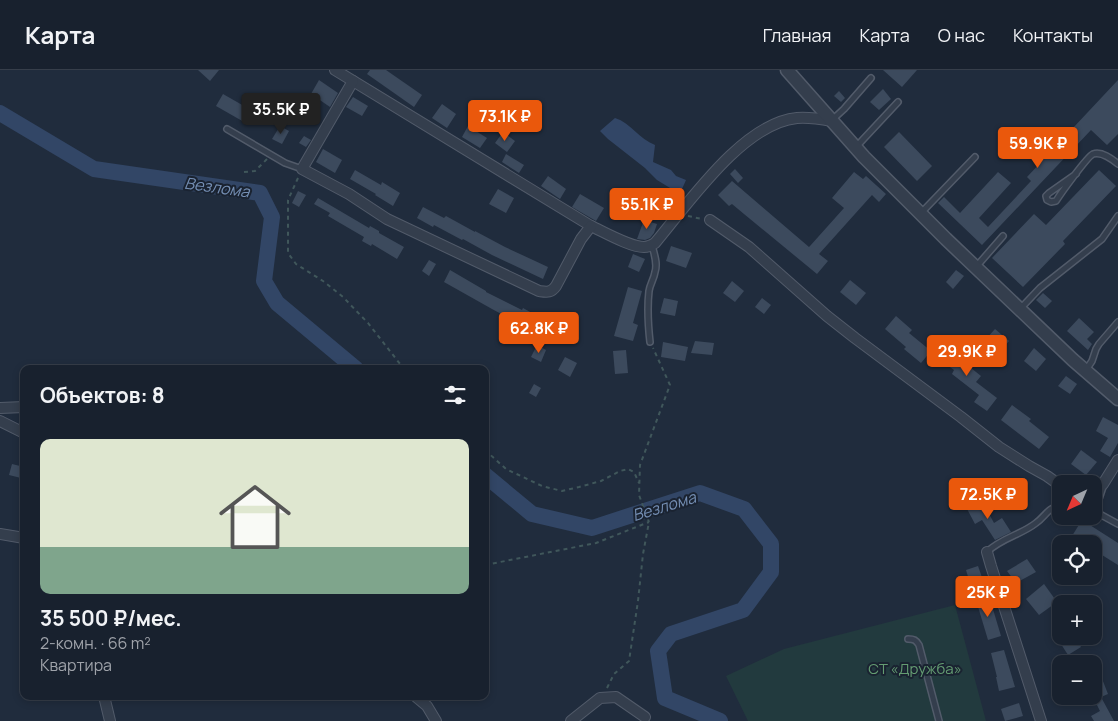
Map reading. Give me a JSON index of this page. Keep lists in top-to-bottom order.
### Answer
{
  "water": ["Везлома"],
  "parks": ["СТ «Дружба»"],
  "north": "bottom left",
  "page": {
    "header": "Карта",
    "nav": [
      "Главная",
      "Карта",
      "О нас",
      "Контакты"
    ],
    "price": [
      "35.5K ₽",
      "73.1K ₽",
      "59.9K ₽",
      "55.1K ₽",
      "62.8K ₽",
      "29.9K ₽",
      "72.5K ₽",
      "25K ₽"
    ],
    "heading": "Объектов: 8",
    "list": [
      {
        "name": "35 500 ₽/мес.",
        "note": "2-комн. · 66 m² · Квартира"
      }
    ],
    "map_buttons": ["+", "−"]
  }
}
